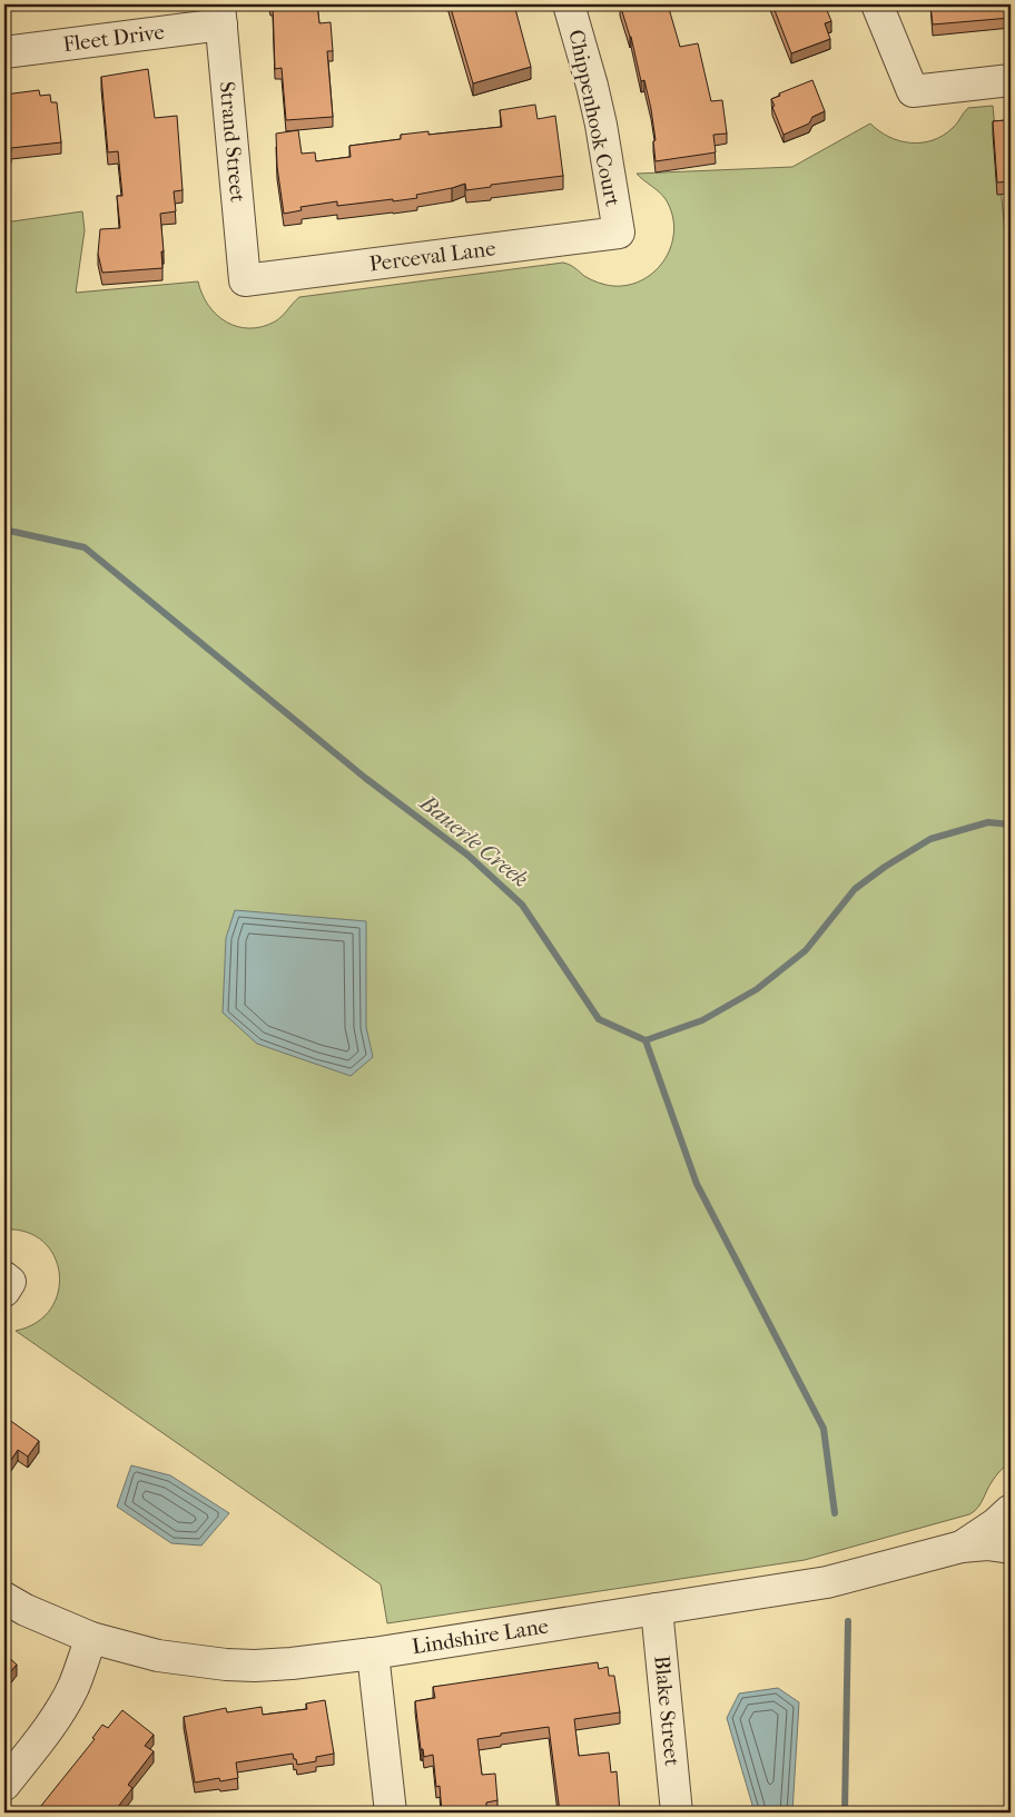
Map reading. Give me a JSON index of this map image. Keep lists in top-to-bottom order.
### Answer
{
  "streets": {
    "street": [
      "Fleet Drive",
      "Chippenhook Court",
      "Strand Street",
      "Perceval Lane",
      "Lindshire Lane",
      "Blake Street"
    ]
  },
  "crossings": [
    ["Fleet Drive", "Strand Street"],
    ["Chippenhook Court", "Perceval Lane"],
    ["Strand Street", "Perceval Lane"],
    ["Lindshire Lane", "Blake Street"]
  ],
  "water": ["Bauerle Creek"]
}
